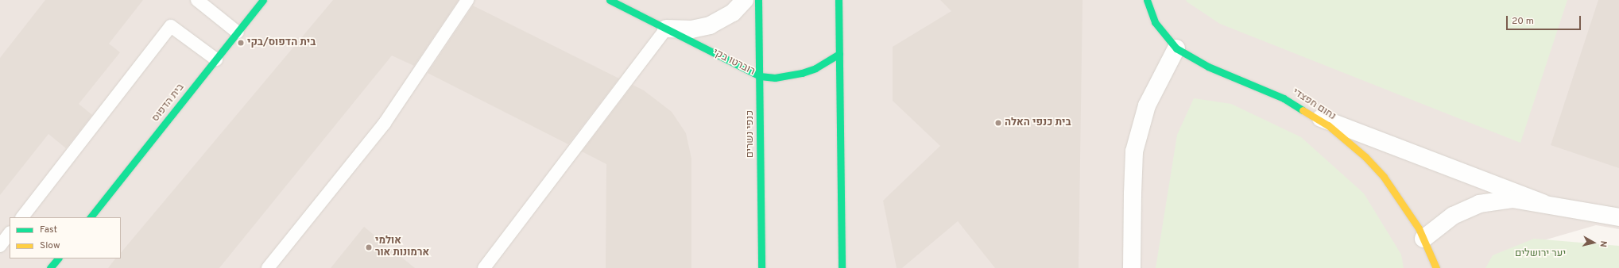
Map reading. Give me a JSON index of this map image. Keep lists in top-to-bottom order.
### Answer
{
  "streets": {
    "street": [
      "רוברטו בקי",
      "בית הדפוס",
      "נחום חפצדי",
      "כנפי נשרים"
    ]
  },
  "crossings": [
    ["רוברטו בקי", "כנפי נשרים"]
  ],
  "parks": ["יער ירושלים"],
  "places": ["בית הדפוס/בקי", "בית כנפי האלה", "אולמי ארמונות אור"],
  "legend": ["Fast", "Slow"],
  "scale_bar": "20 m",
  "north": "right"
}
